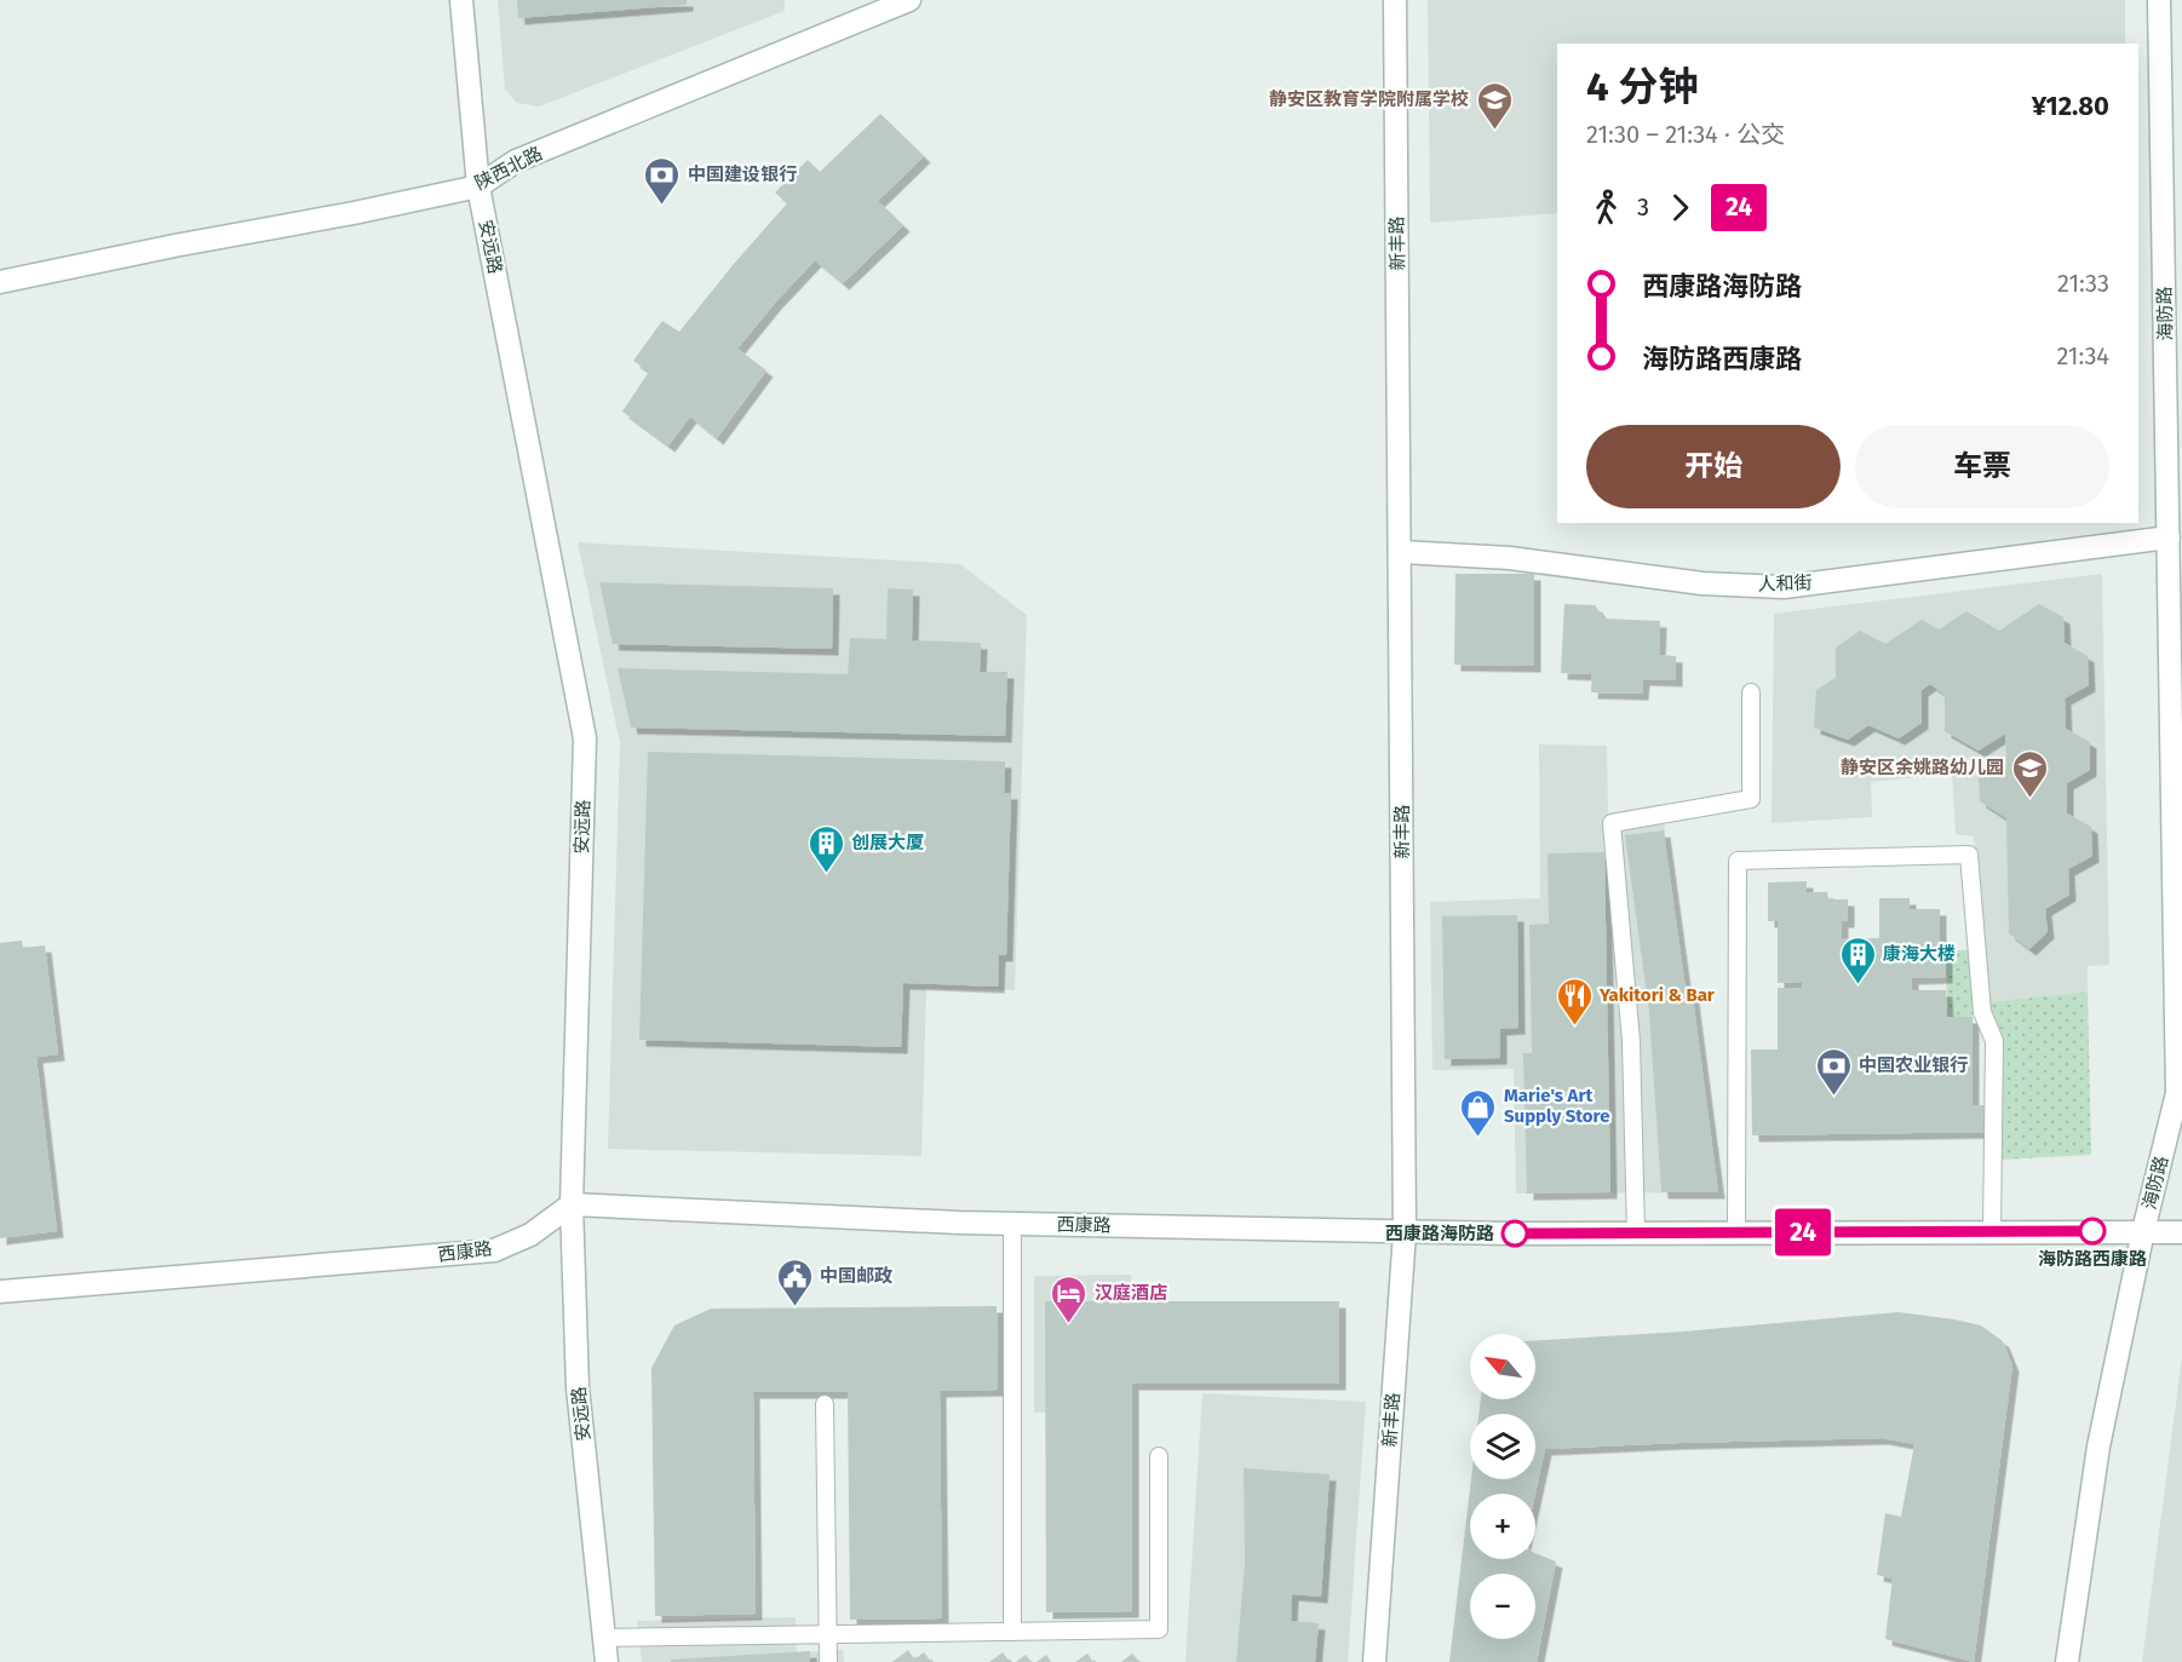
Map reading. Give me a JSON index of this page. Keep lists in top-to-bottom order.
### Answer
{
  "streets": {
    "street": [
      "陕西北路",
      "新丰路",
      "安远路",
      "海防路",
      "人和街",
      "西康路"
    ]
  },
  "crossings": [
    ["陕西北路", "安远路"],
    ["新丰路", "人和街"],
    ["新丰路", "西康路"],
    ["安远路", "西康路"],
    ["海防路", "人和街"],
    ["海防路", "西康路"]
  ],
  "places": {
    "school or university": ["静安区教育学院附属学校", "静安区余姚路幼儿园"],
    "bank": ["中国建设银行", "中国农业银行"],
    "building": ["创展大厦", "康海大楼"],
    "restaurant": ["Yakitori & Bar"],
    "shop": ["Marie's Art Supply Store"],
    "other": ["海防路西康路", "西康路海防路"],
    "public building": ["中国邮政"],
    "hotel": ["汉庭酒店"]
  },
  "lines": ["bus line 24"],
  "north": "top left",
  "page": {
    "on_map": "24",
    "heading": ["4 分钟", "21:30 – 21:34 · 公交", "¥12.80"],
    "legs": ["3", "24"],
    "list": [
      {
        "name": "西康路海防路",
        "value": "21:33"
      },
      {
        "name": "海防路西康路",
        "value": "21:34"
      }
    ],
    "buttons": ["开始", "车票"],
    "map_buttons": ["+", "−"]
  }
}
